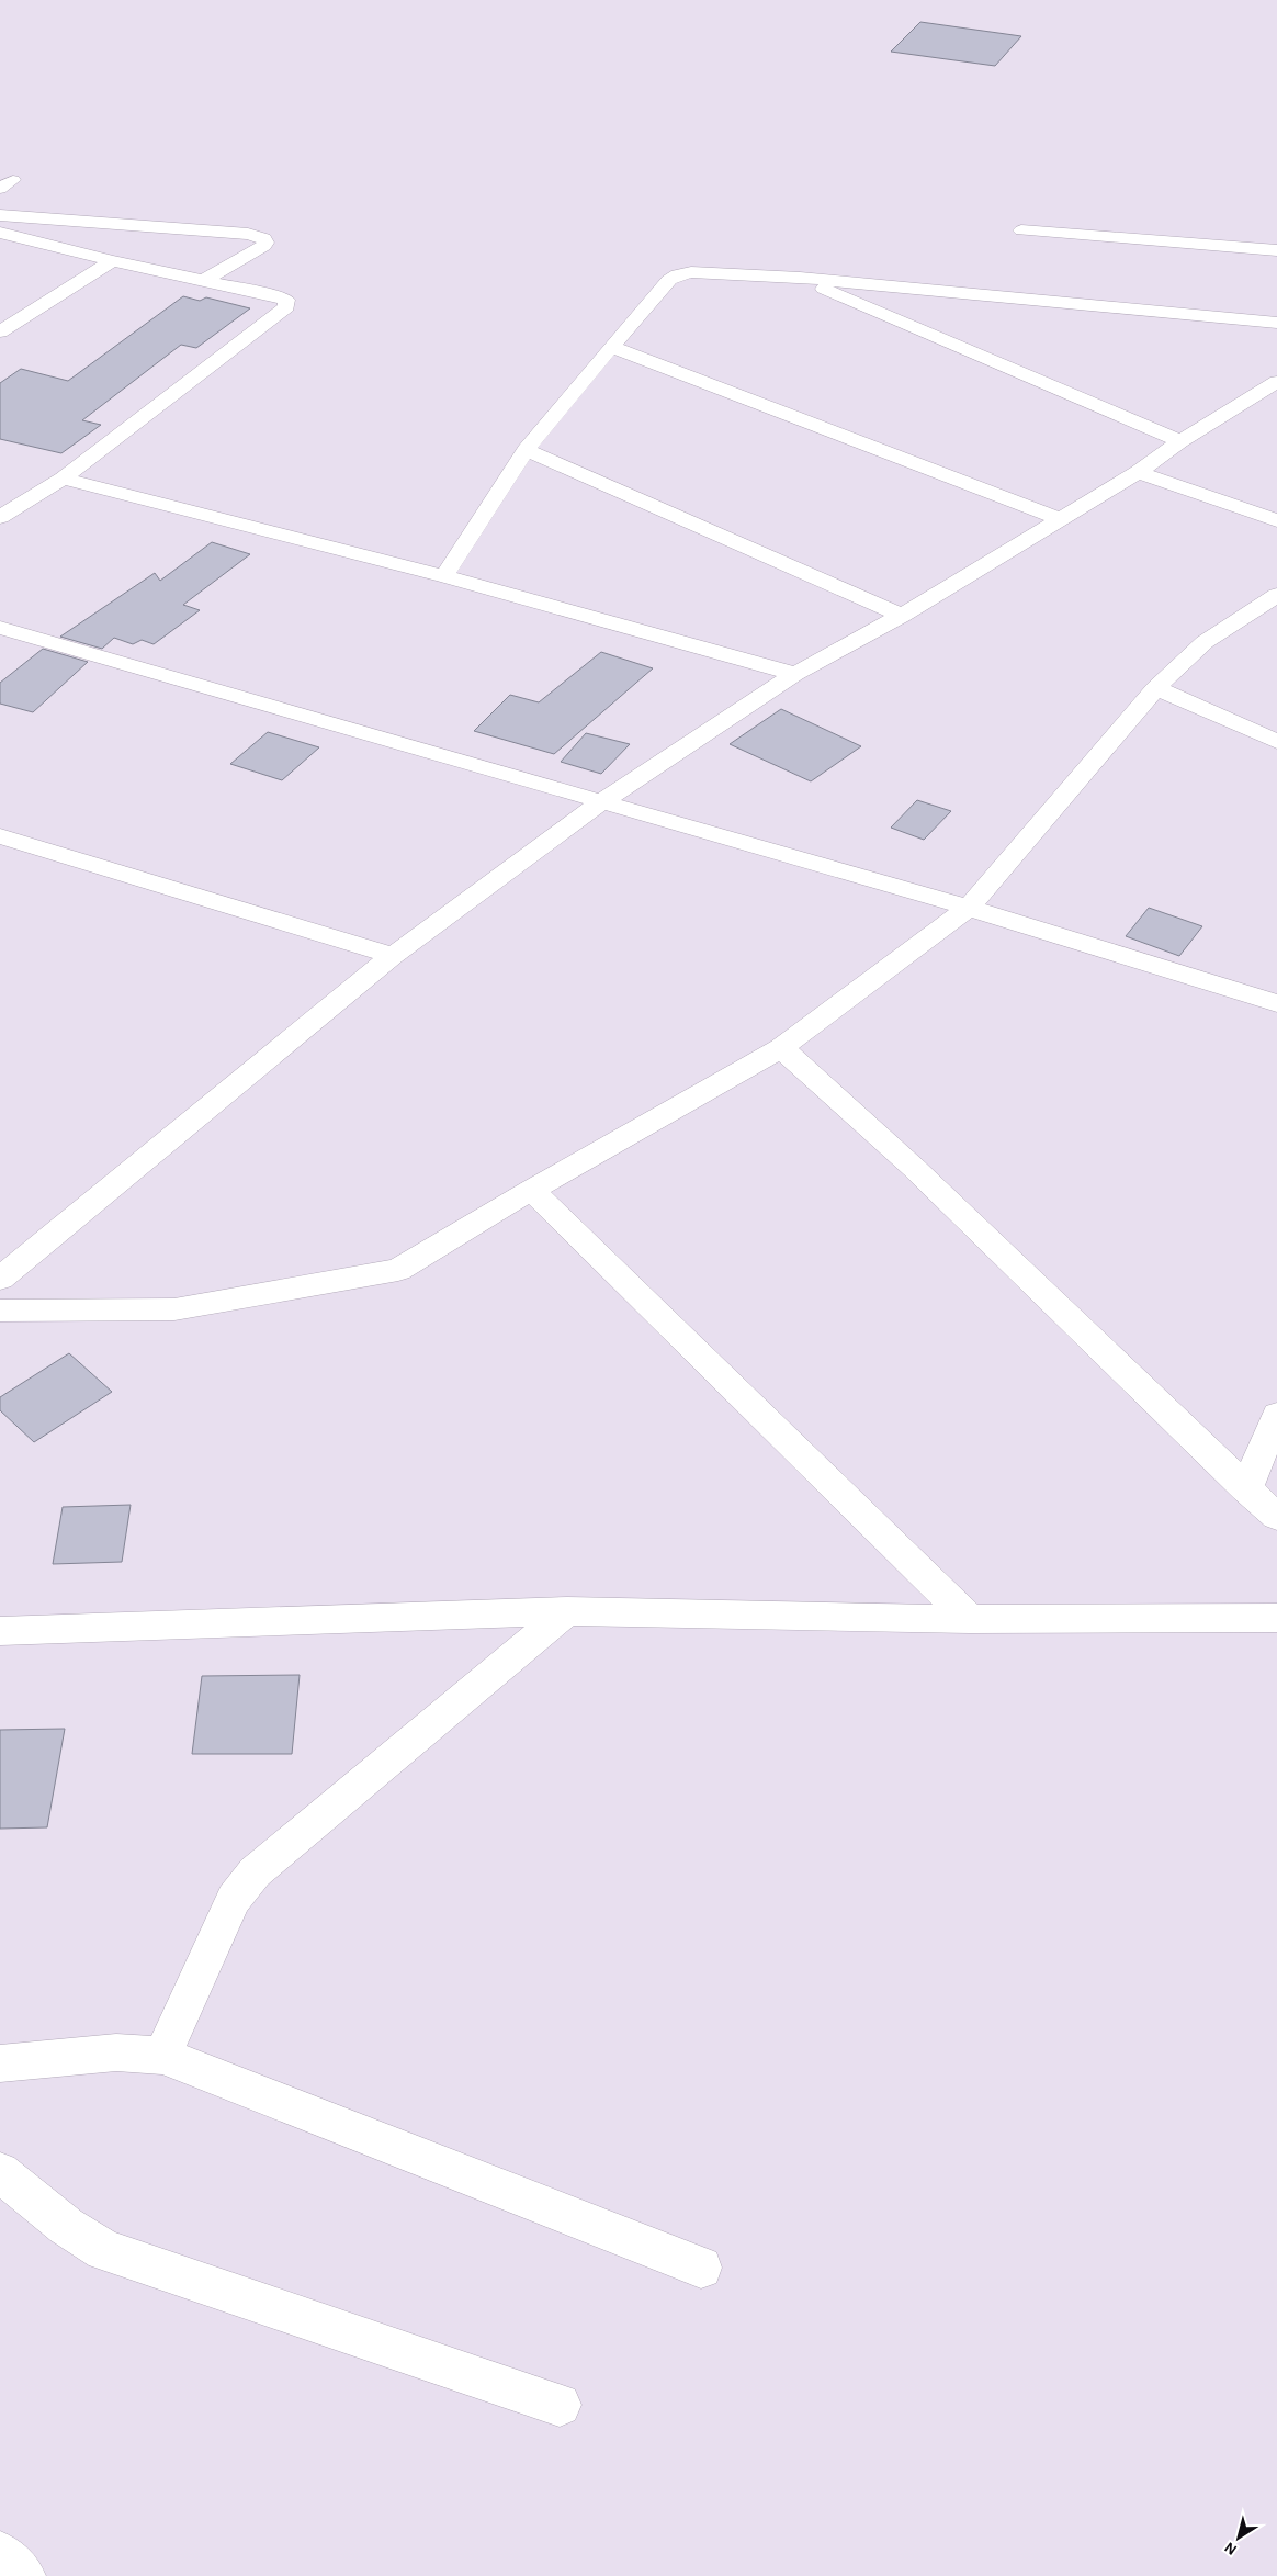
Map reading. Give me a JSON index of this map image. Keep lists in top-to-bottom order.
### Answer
{
  "north": "bottom left"
}
